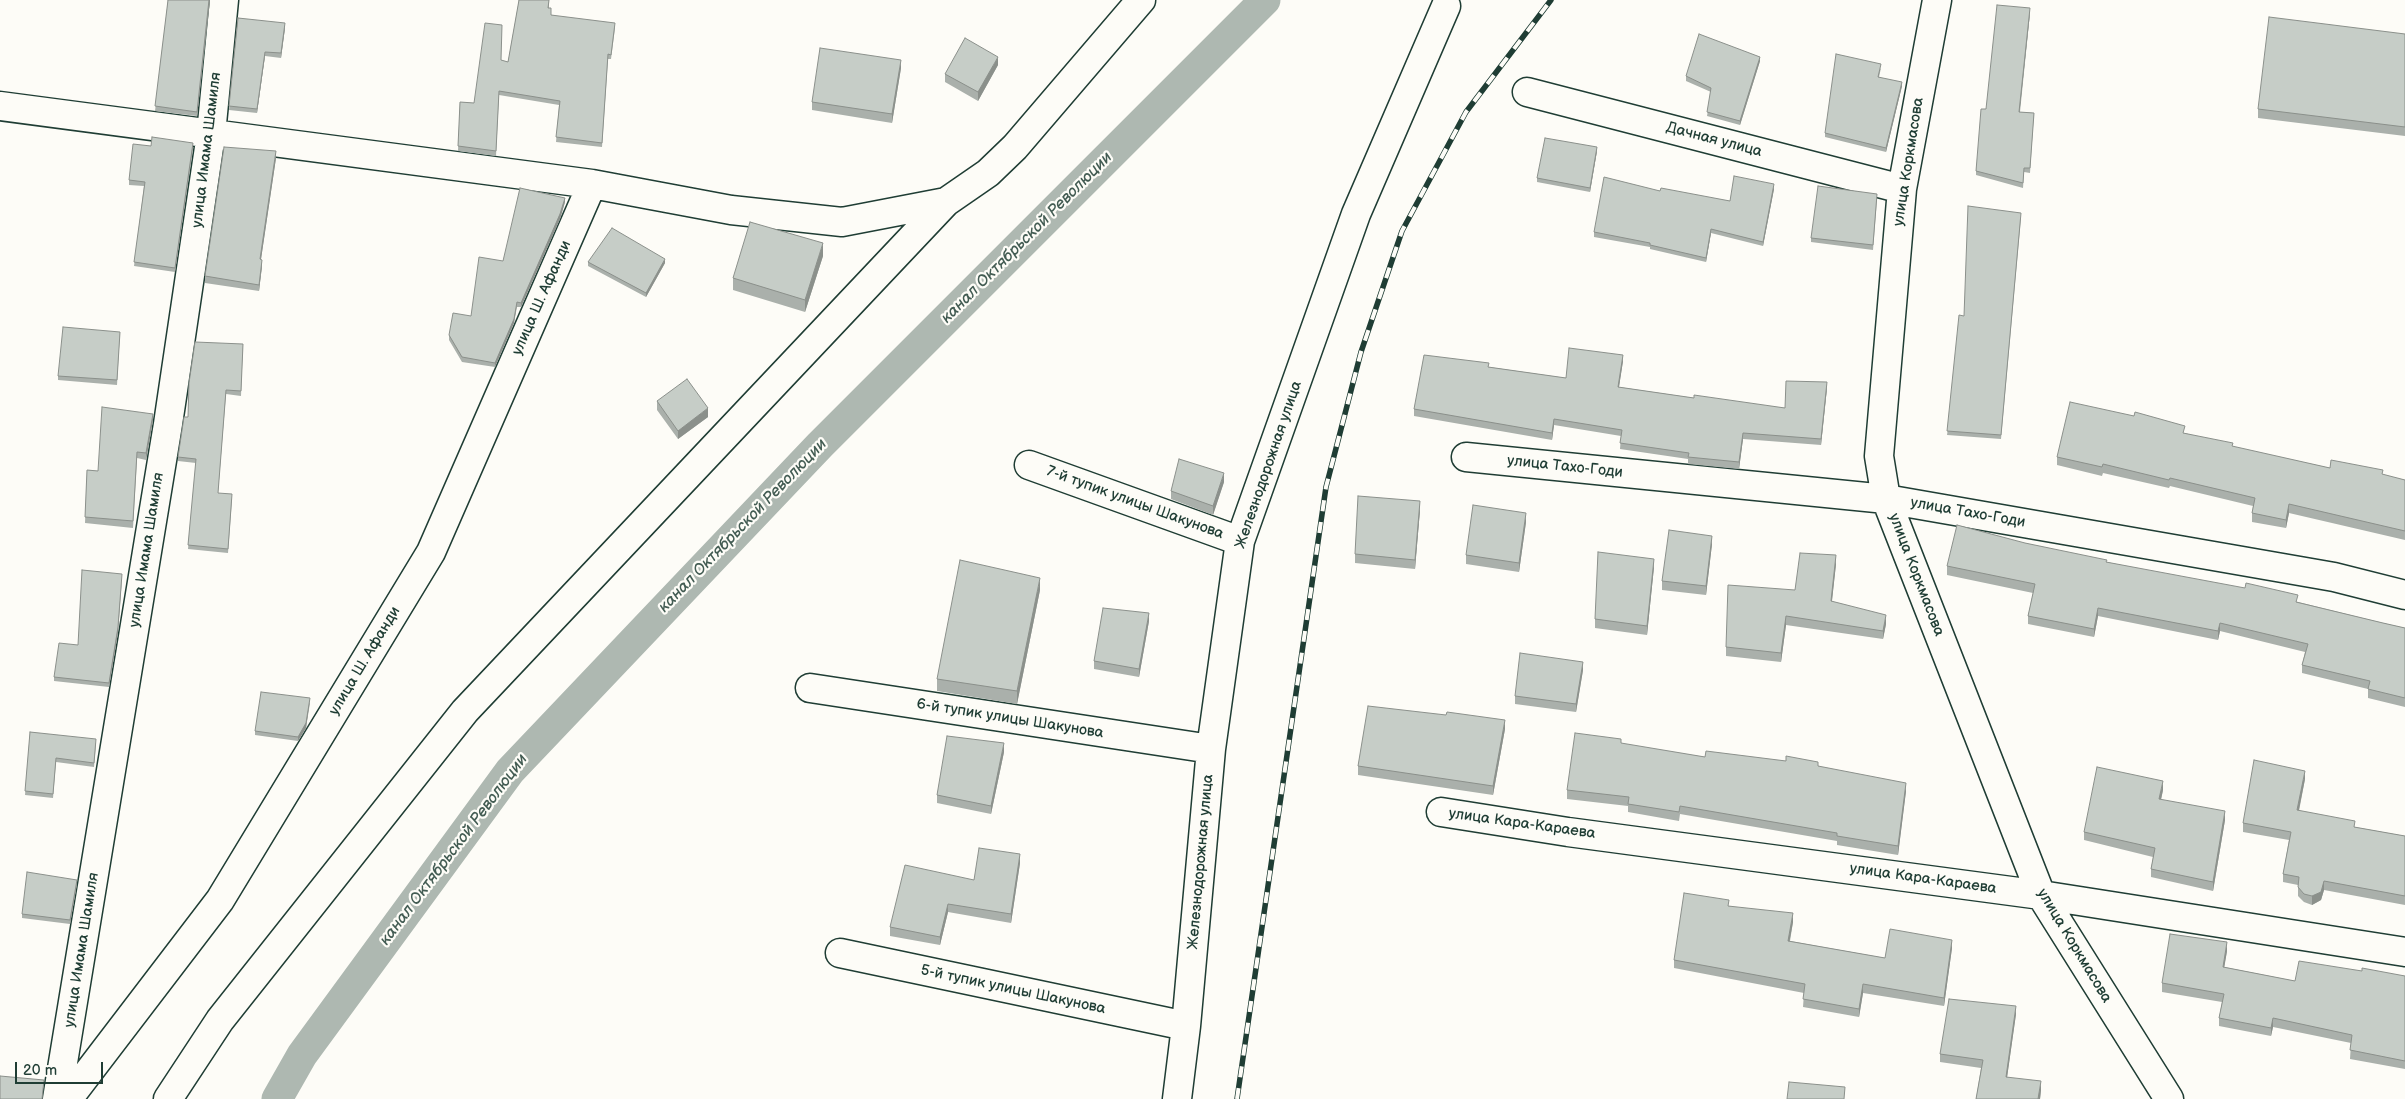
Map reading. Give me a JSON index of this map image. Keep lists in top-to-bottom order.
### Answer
{
  "streets": {
    "street": [
      "Дачная улица",
      "улица Имама Шамиля",
      "улица Коркмасова",
      "улица Ш. Афанди",
      "Железнодорожная улица",
      "улица Тахо-Годи",
      "7-й тупик улицы Шакунова",
      "6-й тупик улицы Шакунова",
      "улица Кара-Караева",
      "5-й тупик улицы Шакунова"
    ]
  },
  "crossings": [
    ["Дачная улица", "улица Коркмасова"],
    ["улица Коркмасова", "улица Тахо-Годи"],
    ["улица Коркмасова", "улица Кара-Караева"],
    ["Железнодорожная улица", "7-й тупик улицы Шакунова"],
    ["Железнодорожная улица", "6-й тупик улицы Шакунова"],
    ["Железнодорожная улица", "5-й тупик улицы Шакунова"]
  ],
  "water": ["канал Октябрьской Революции"],
  "scale_bar": "20 m"
}
